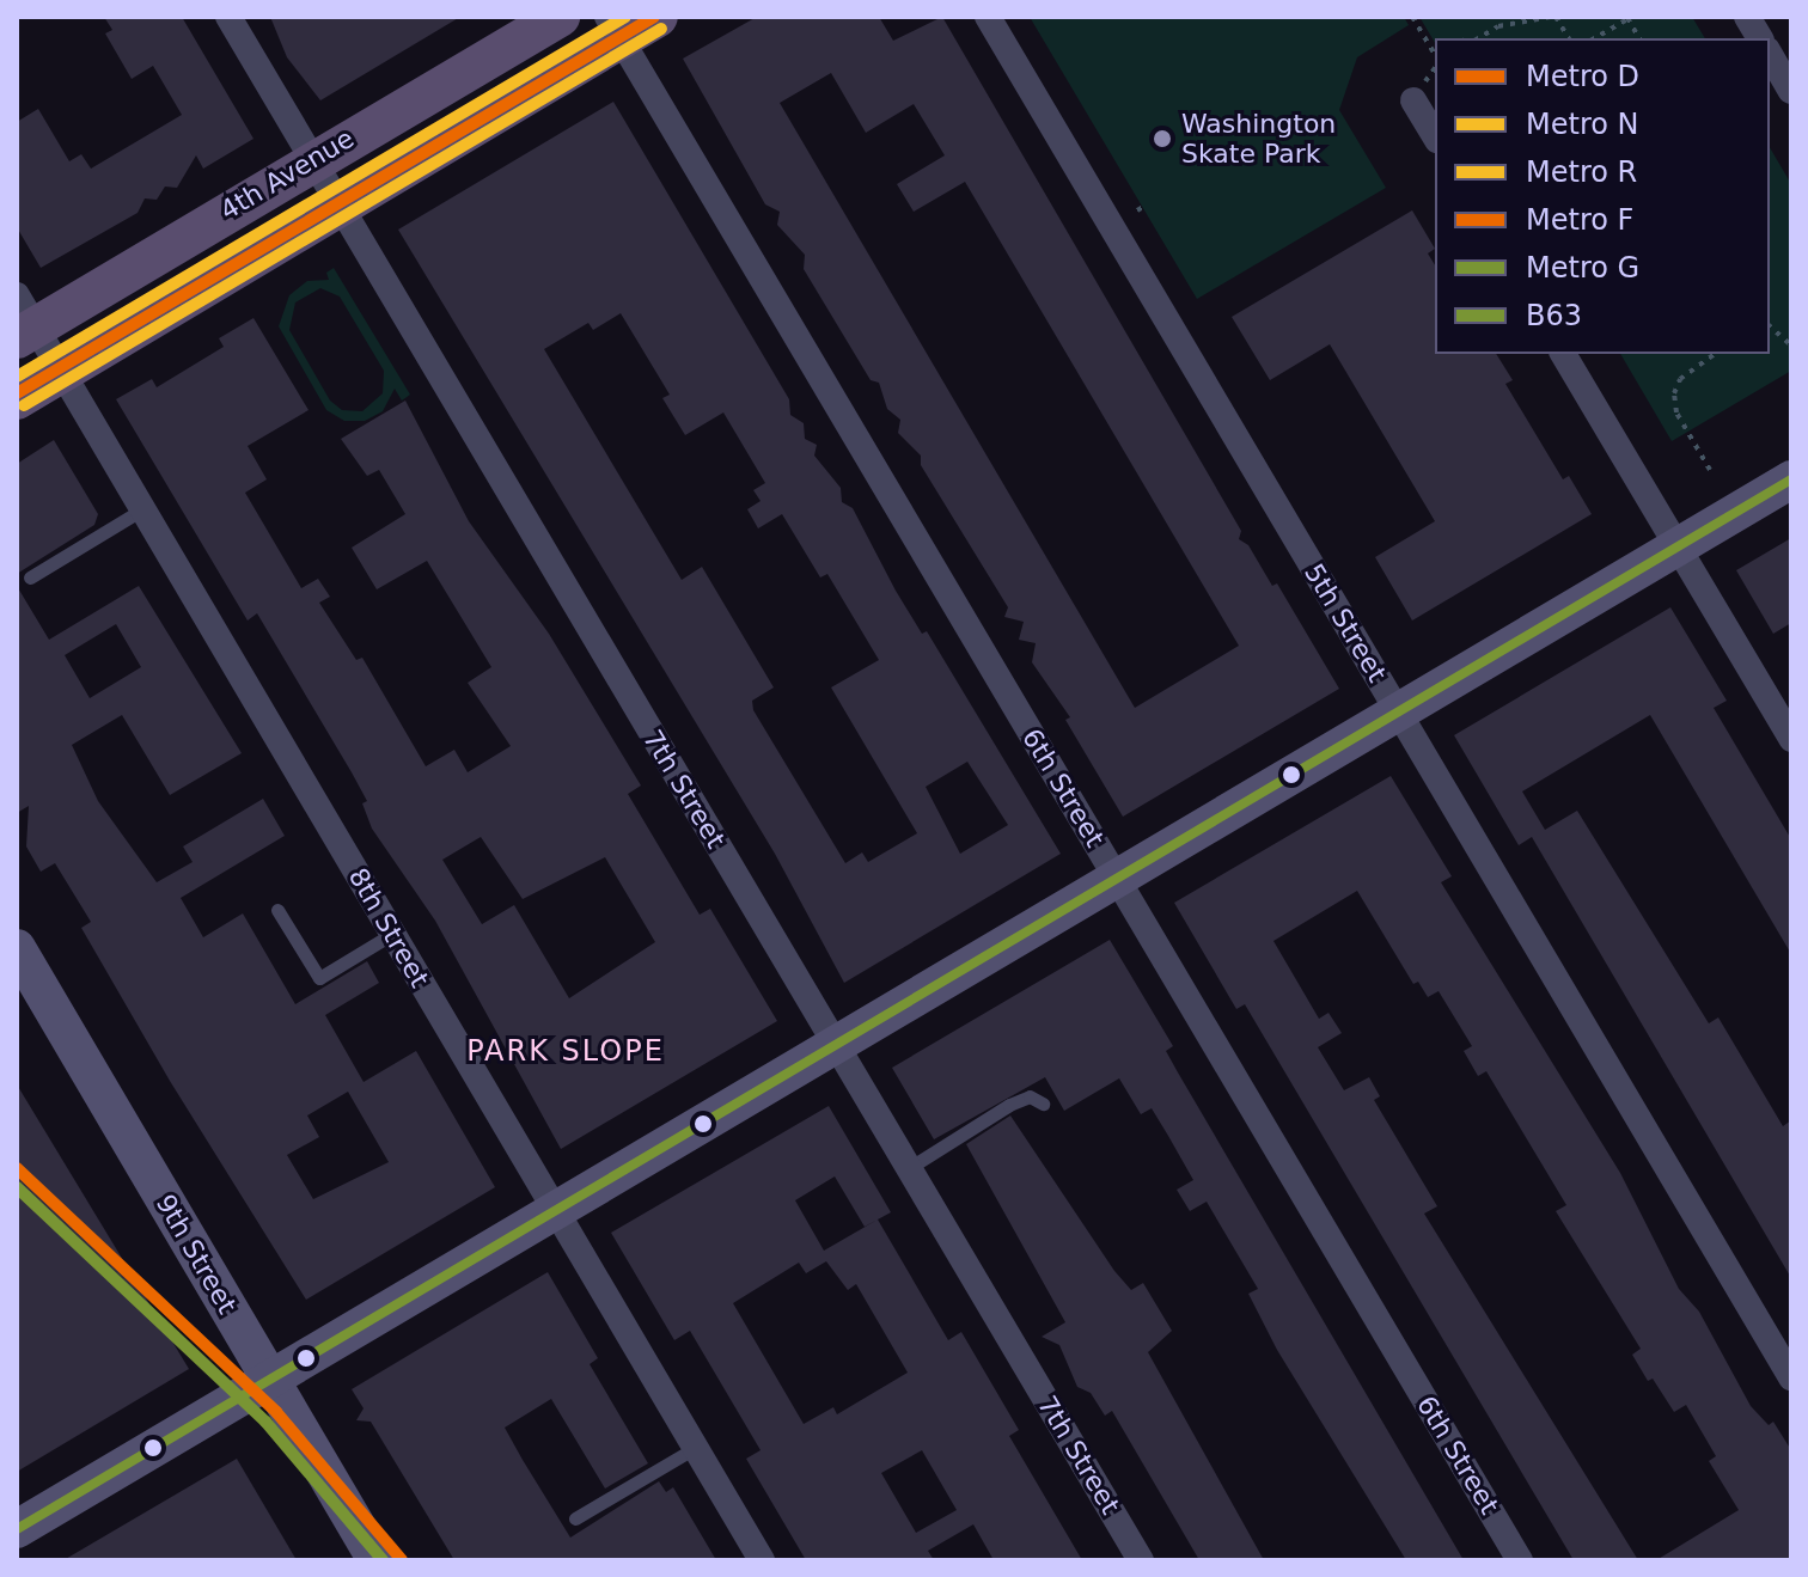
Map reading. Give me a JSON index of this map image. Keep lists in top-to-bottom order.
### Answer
{
  "streets": {
    "main road": ["4th Avenue"],
    "street": [
      "5th Street",
      "6th Street",
      "7th Street",
      "8th Street",
      "9th Street"
    ]
  },
  "crossings": [
    ["4th Avenue", "7th Street"],
    ["4th Avenue", "8th Street"]
  ],
  "districts": ["PARK SLOPE"],
  "places": ["Washington Skate Park"],
  "lines": [
    "metro line D",
    "metro line R",
    "metro line N",
    "transit line B63",
    "metro line F",
    "metro line G"
  ],
  "legend": [
    "Metro D",
    "Metro N",
    "Metro R",
    "Metro F",
    "Metro G",
    "B63"
  ]
}
